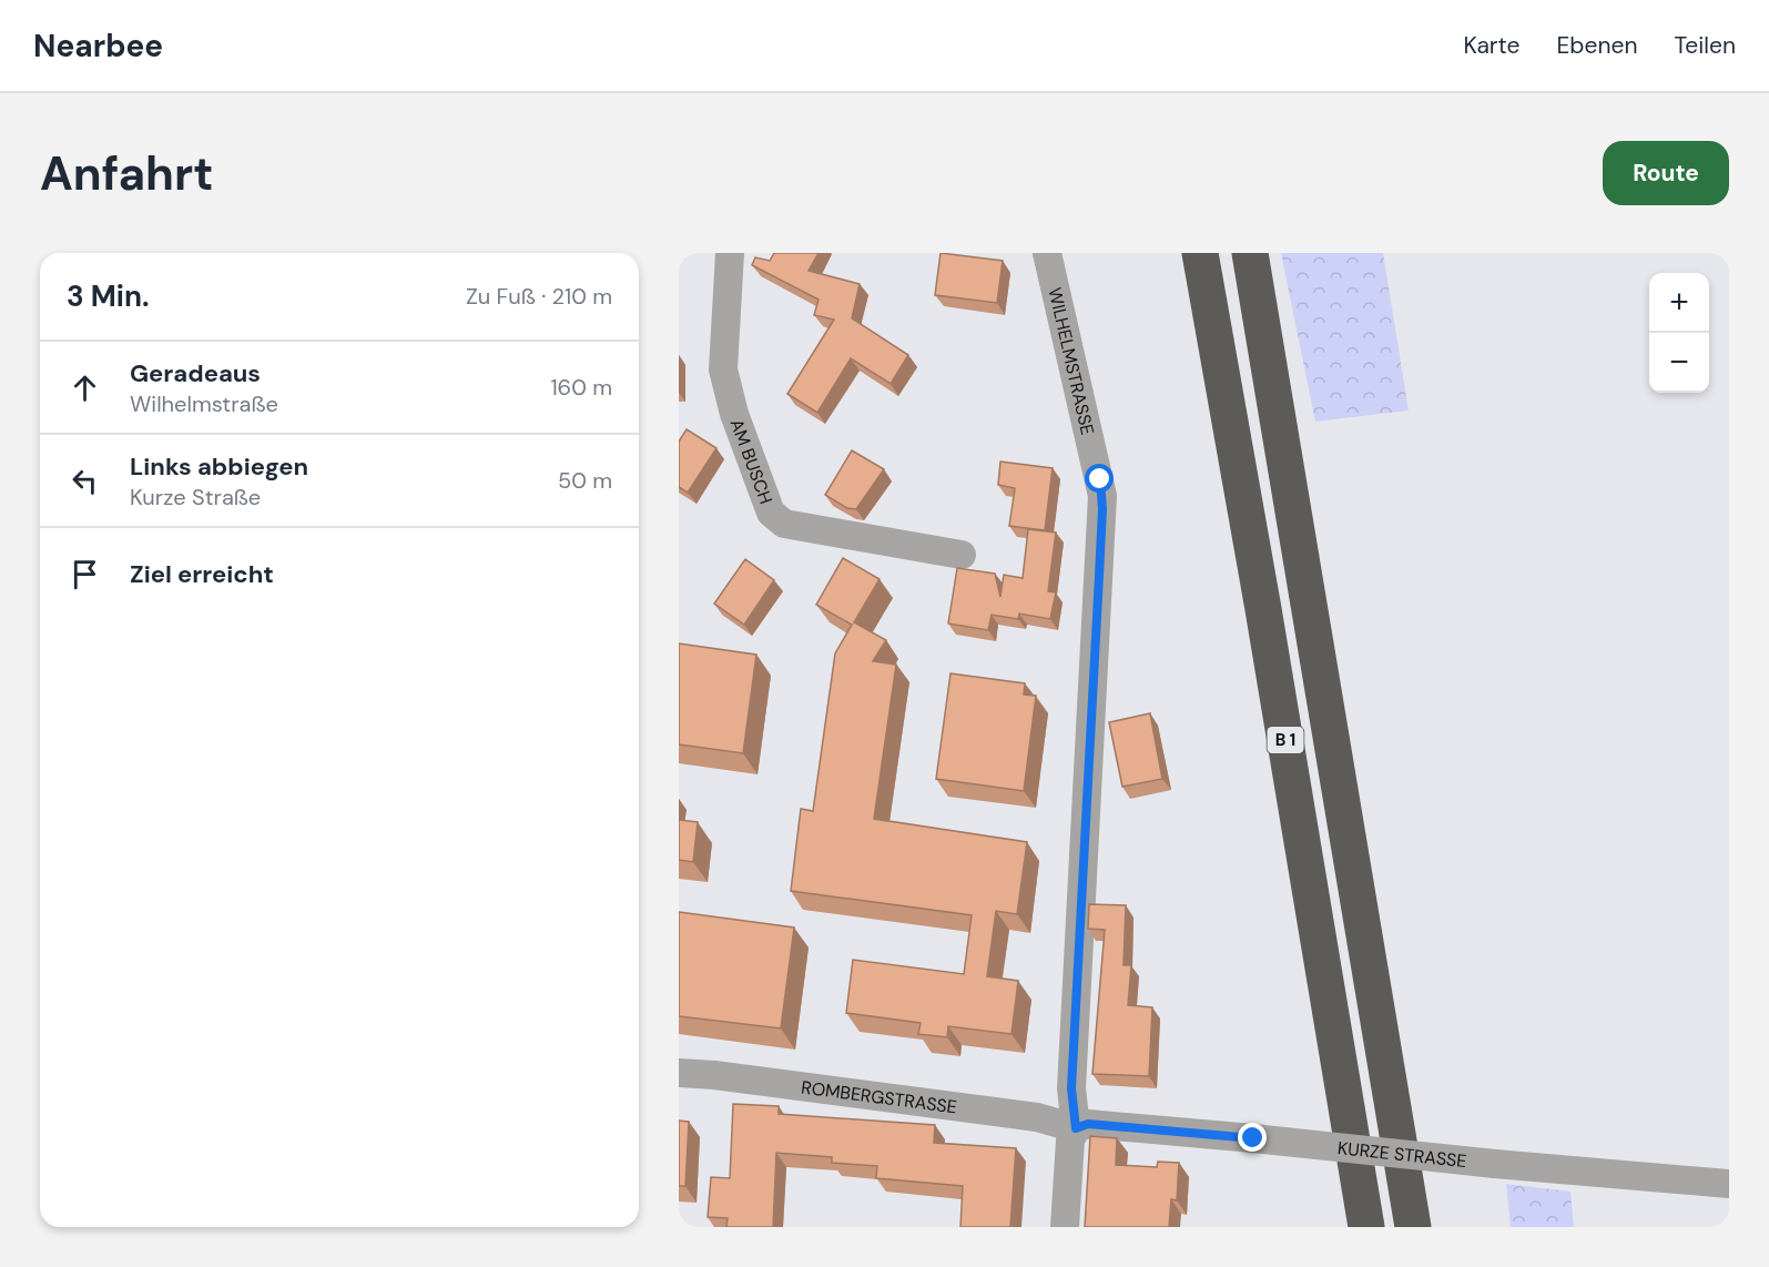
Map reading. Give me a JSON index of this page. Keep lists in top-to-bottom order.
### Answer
{
  "streets": {
    "highway": ["B 1"],
    "street": [
      "WILHELMSTRASSE",
      "AM BUSCH",
      "ROMBERGSTRASSE",
      "KURZE STRASSE"
    ]
  },
  "crossings": [
    ["WILHELMSTRASSE", "ROMBERGSTRASSE"],
    ["WILHELMSTRASSE", "KURZE STRASSE"],
    ["ROMBERGSTRASSE", "KURZE STRASSE"]
  ],
  "page": {
    "header": "Nearbee",
    "nav": ["Karte", "Ebenen", "Teilen"],
    "buttons": "Route",
    "title": "Anfahrt",
    "heading": ["3 Min.", "Zu Fuß · 210 m"],
    "map_buttons": ["+", "−"],
    "list": [
      ["Geradeaus", "Wilhelmstraße", "160 m"],
      ["Links abbiegen", "Kurze Straße", "50 m"],
      "Ziel erreicht"
    ]
  }
}
